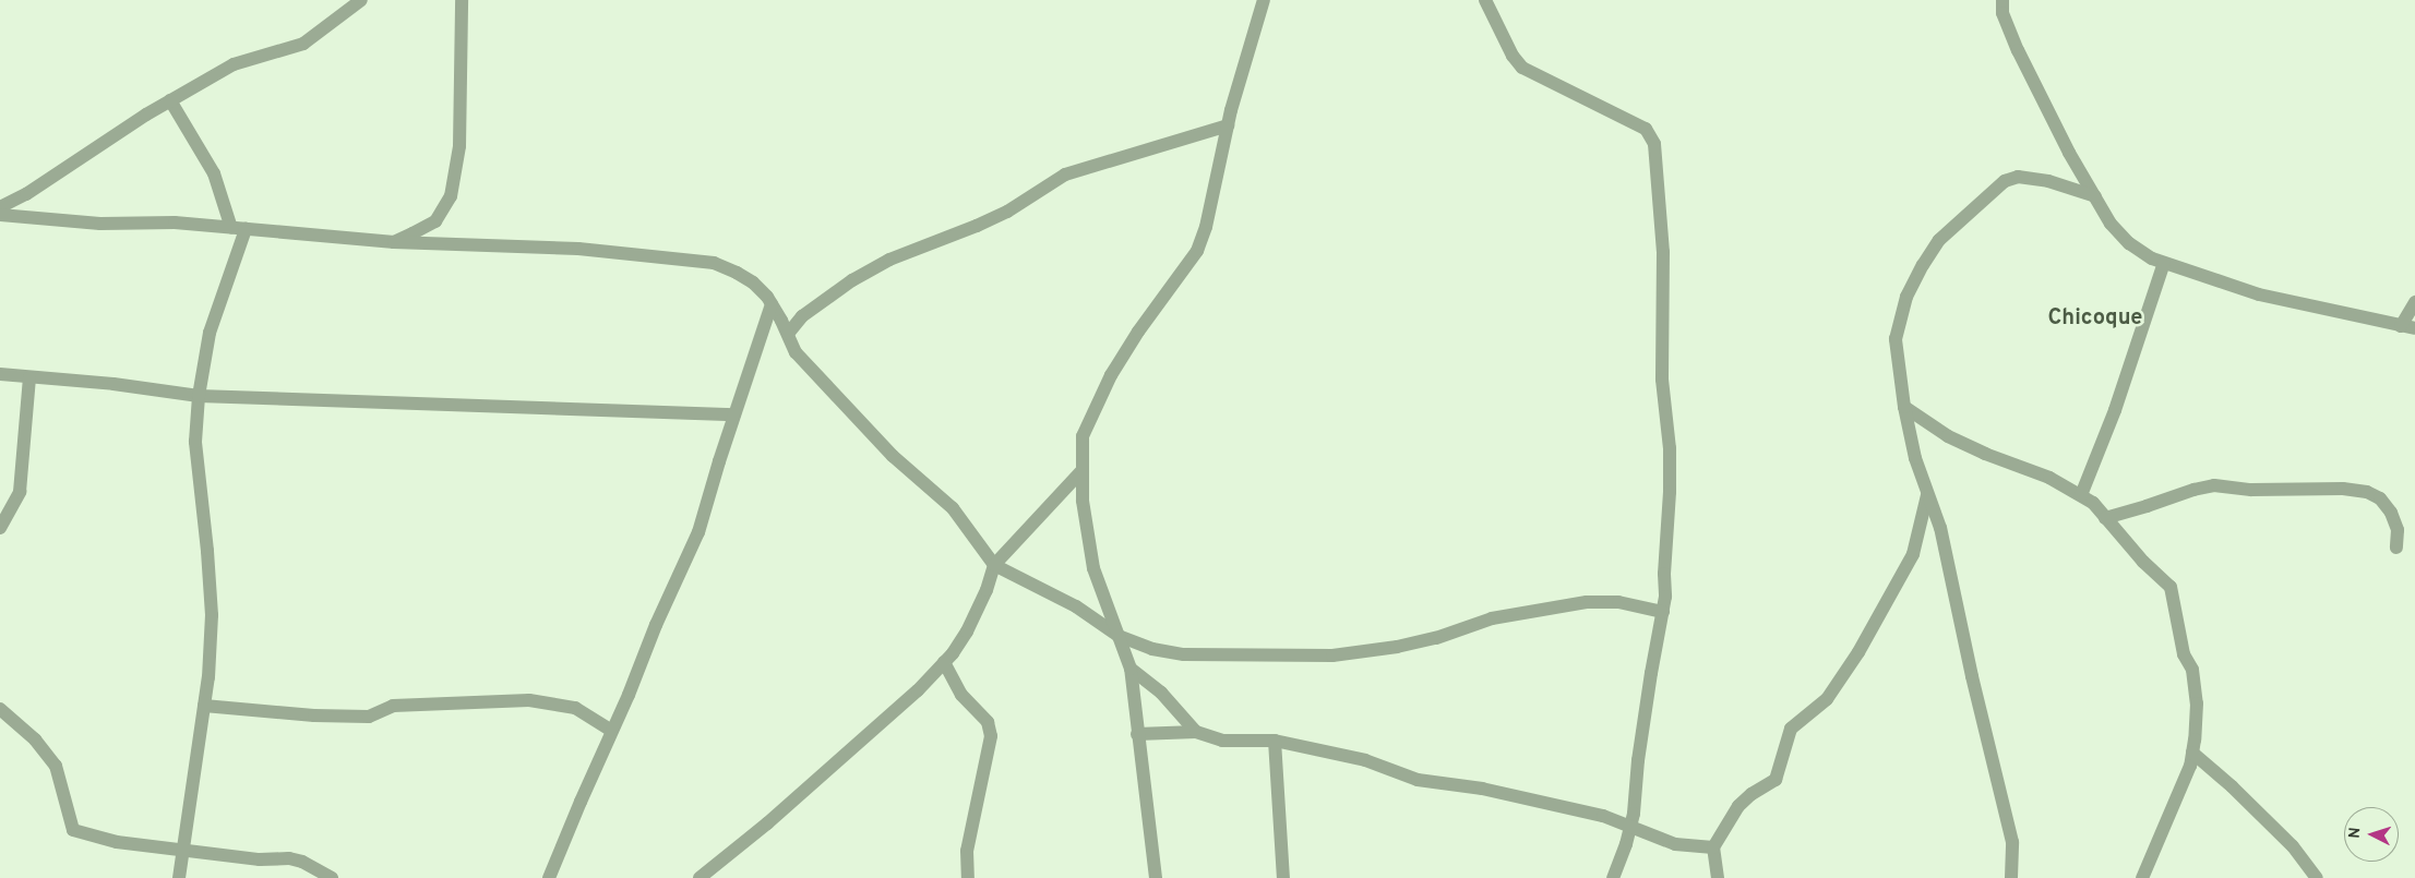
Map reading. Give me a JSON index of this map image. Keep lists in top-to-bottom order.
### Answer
{
  "districts": ["Chicoque"],
  "north": "left"
}
